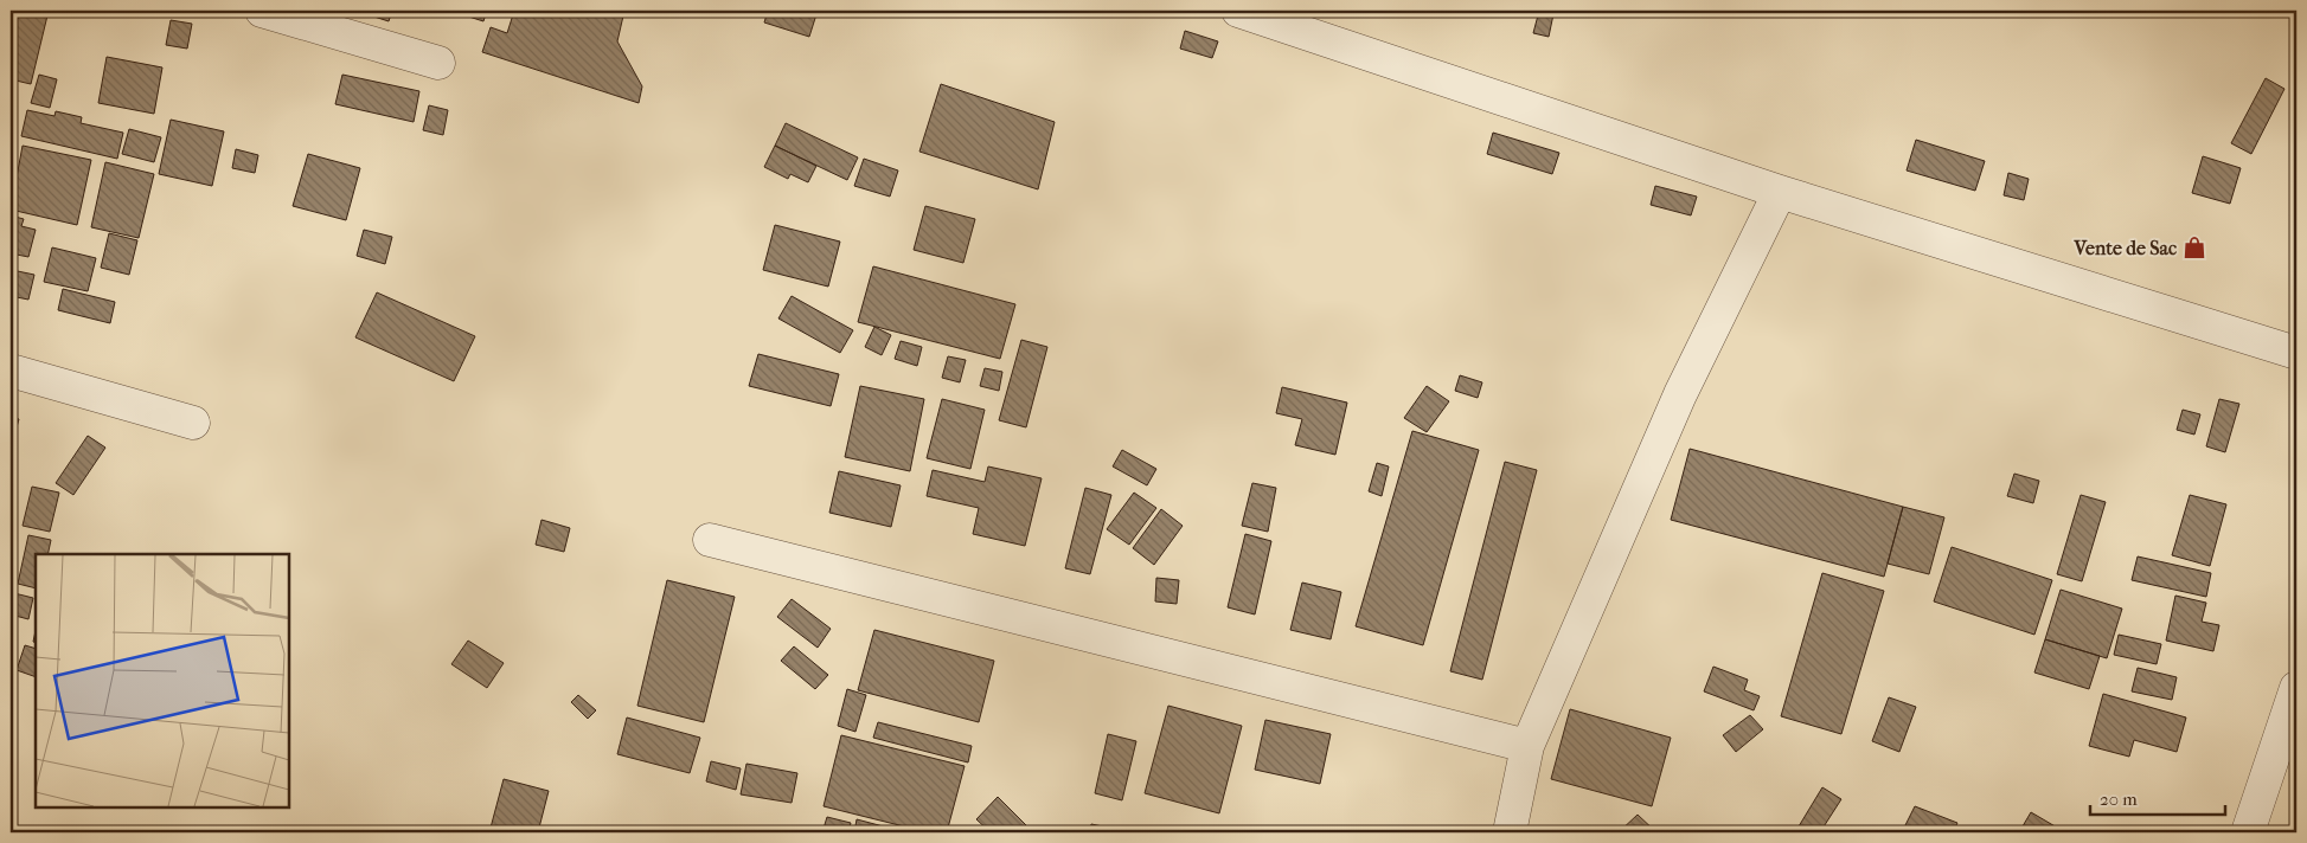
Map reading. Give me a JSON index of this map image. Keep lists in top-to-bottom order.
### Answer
{
  "places": {
    "shop": ["Vente de Sac"]
  },
  "scale_bar": "20 m"
}
